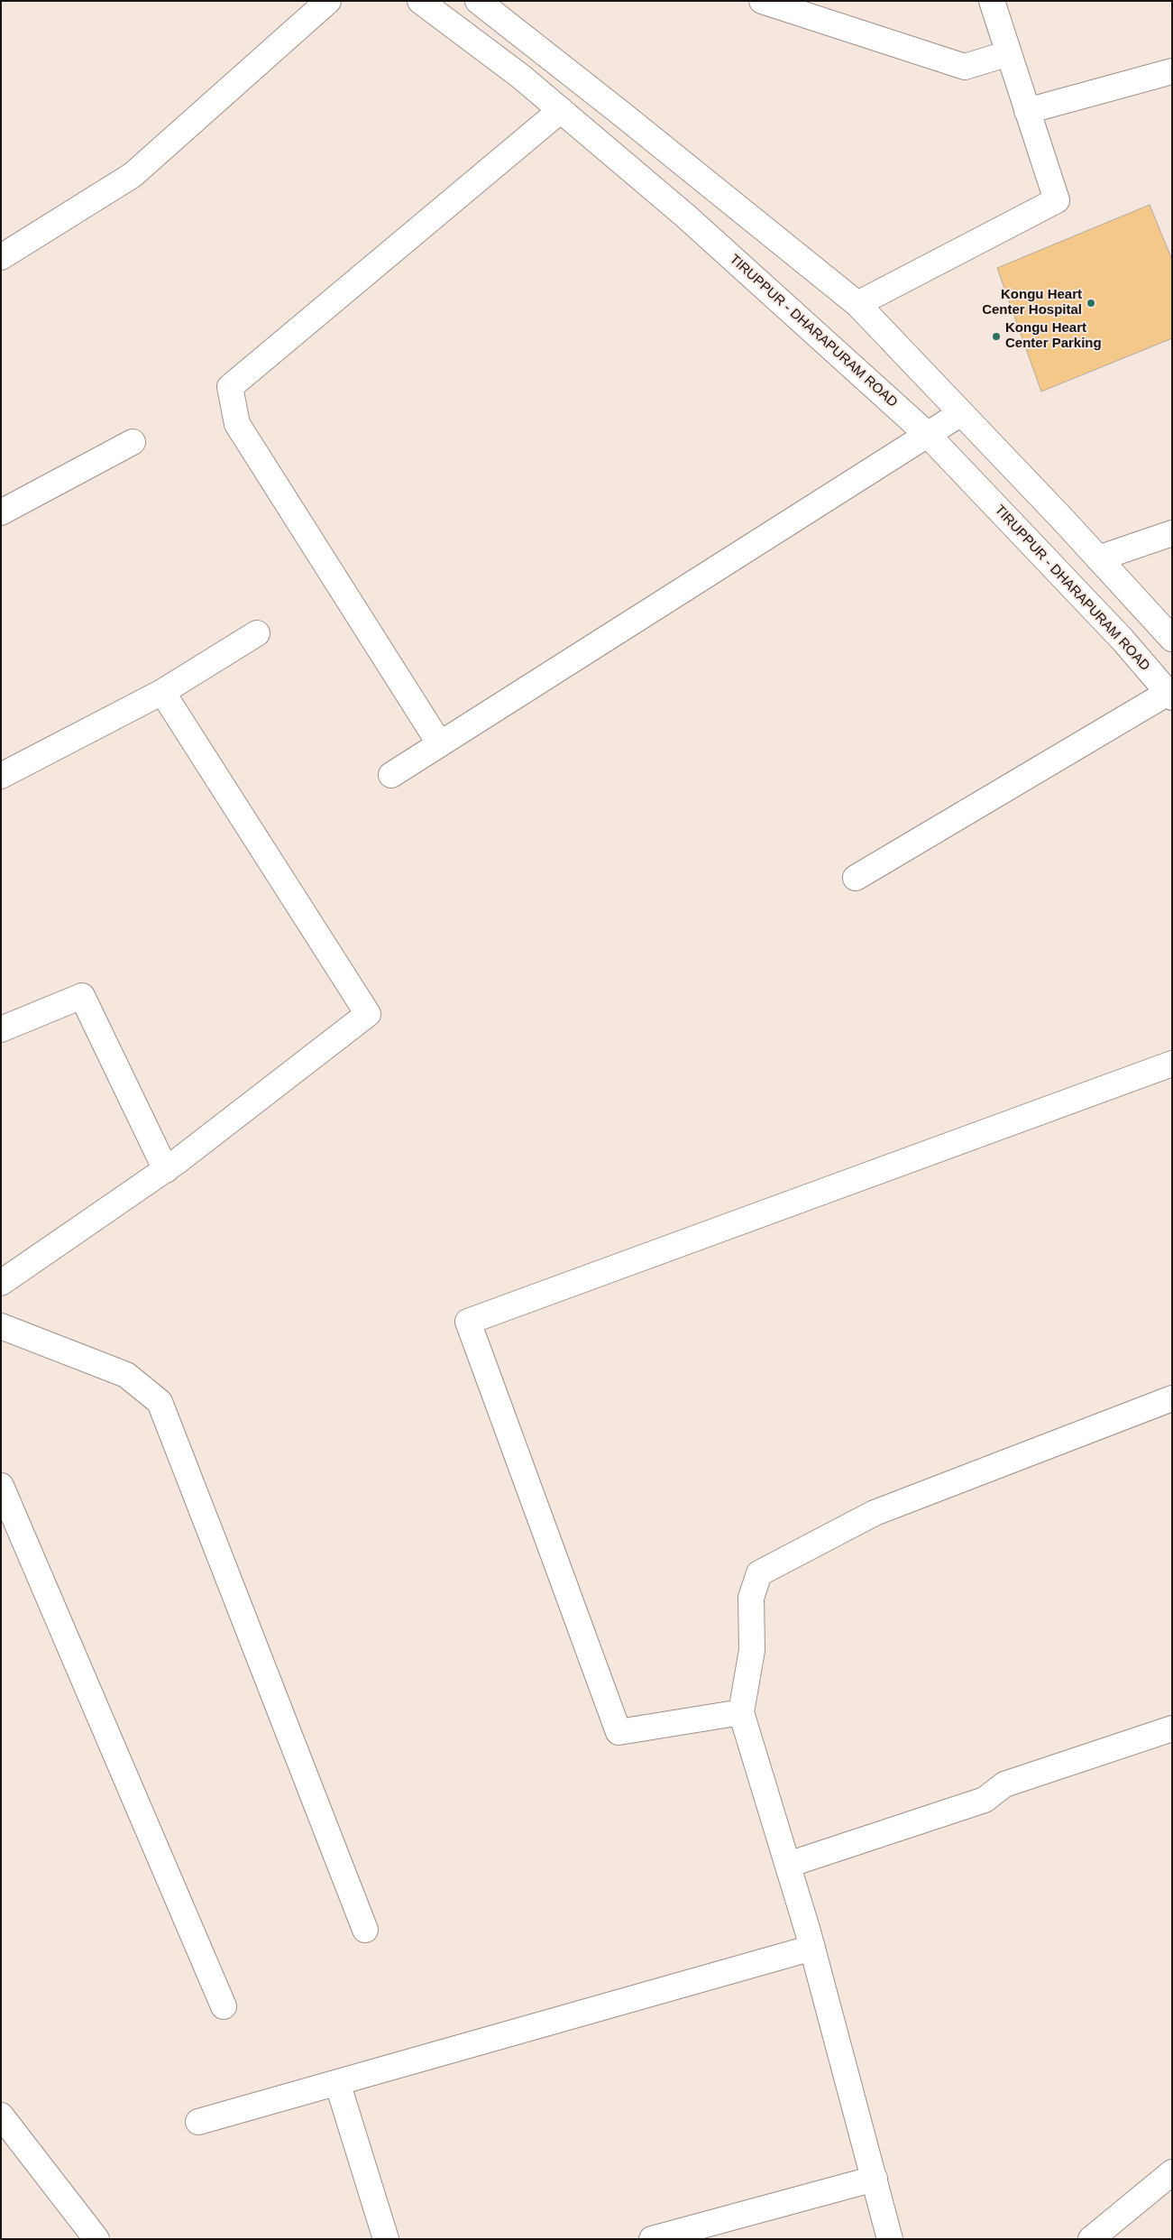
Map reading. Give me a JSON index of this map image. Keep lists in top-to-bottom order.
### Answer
{
  "streets": {
    "main road": ["TIRUPPUR - DHARAPURAM ROAD"]
  },
  "places": ["Kongu Heart Center Hospital", "Kongu Heart Center Parking"]
}
